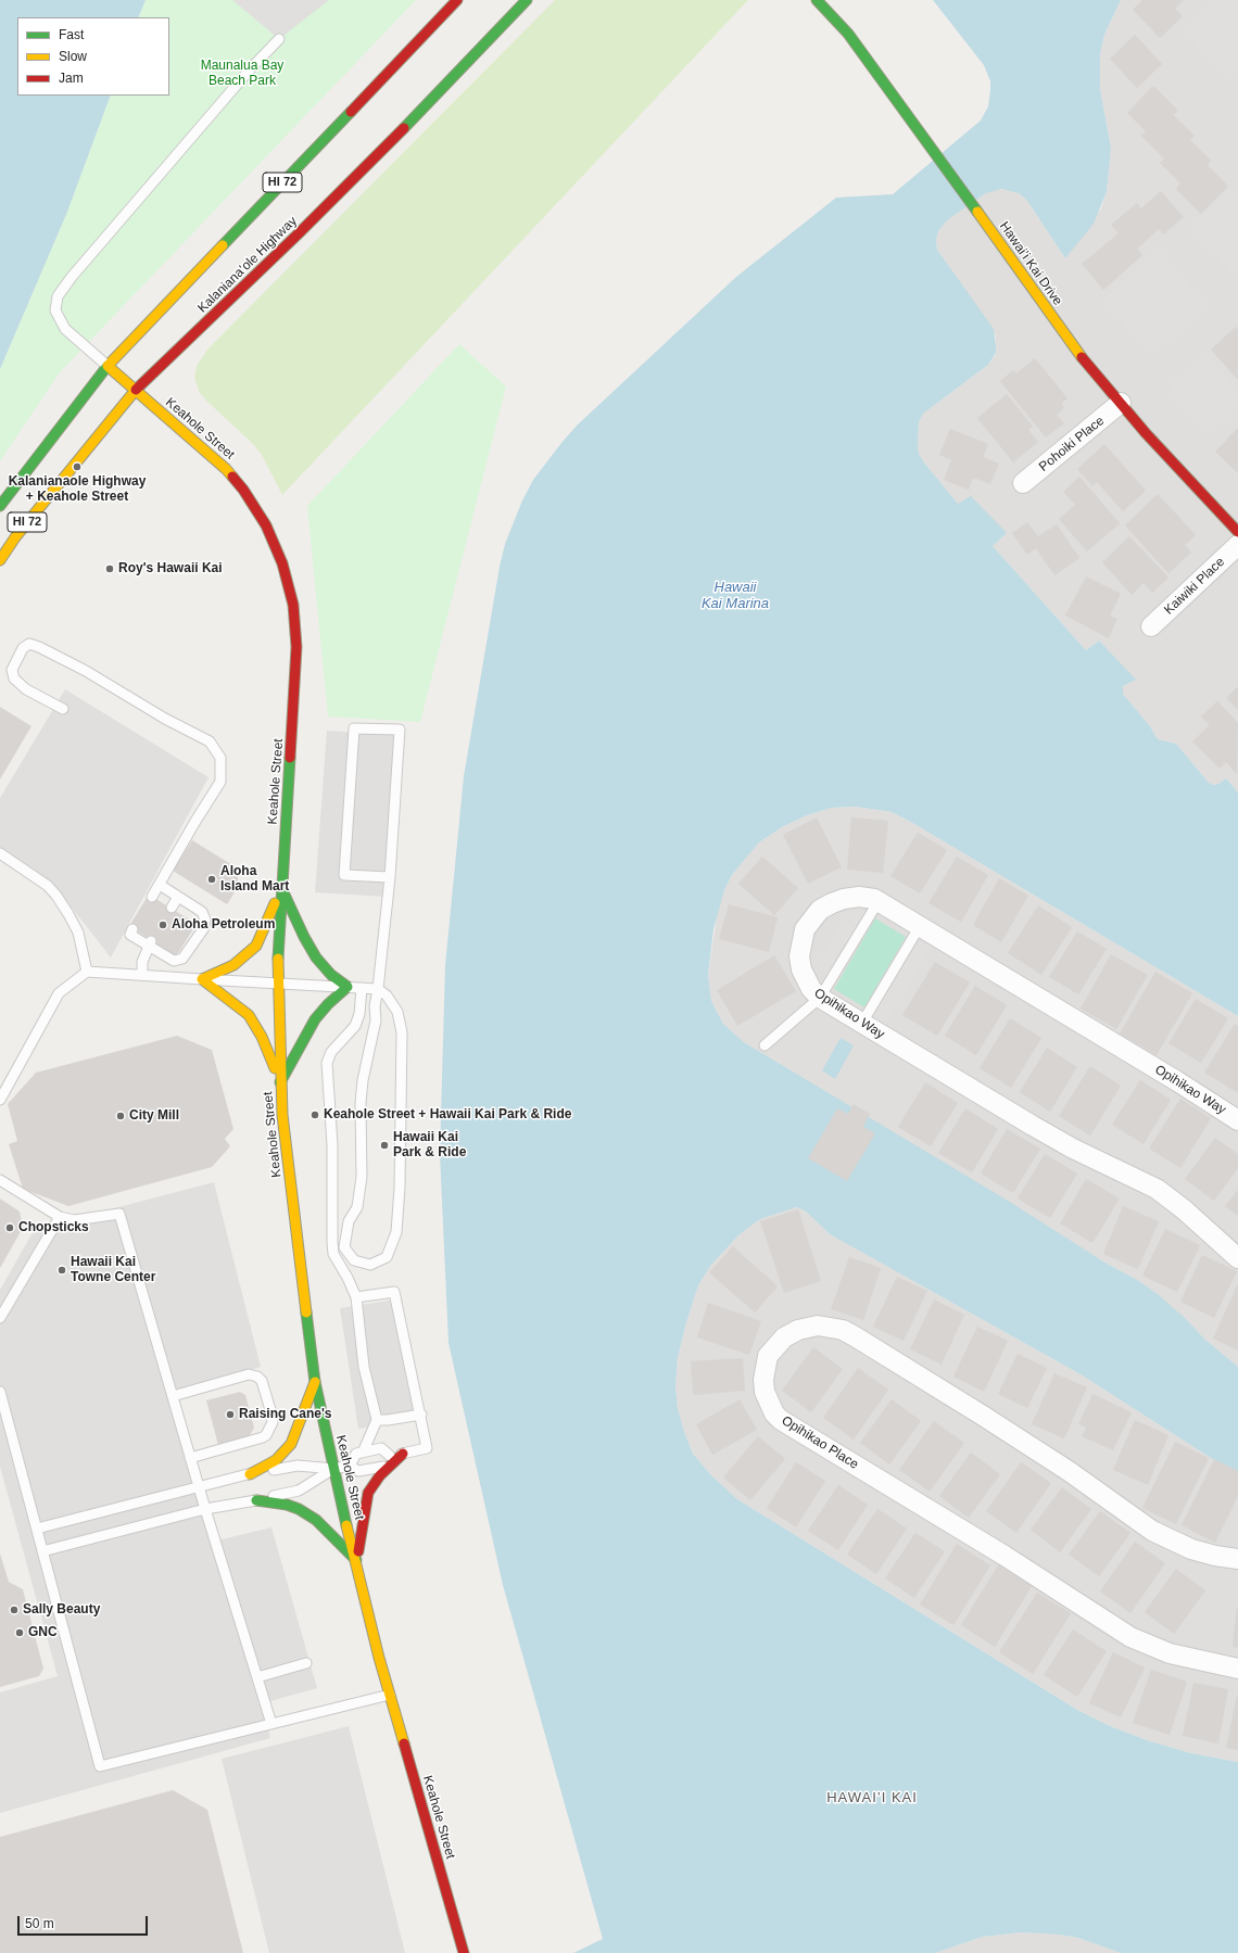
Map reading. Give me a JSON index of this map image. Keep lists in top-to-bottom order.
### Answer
{
  "streets": {
    "main road": [
      "HI 72",
      "Hawai’i Kai Drive",
      "Kalaniana’ole Highway",
      "Keahole Street"
    ],
    "street": [
      "Pohoiki Place",
      "Kaiwiki Place",
      "Opihikao Way",
      "Opihikao Place"
    ]
  },
  "crossings": [
    ["HI 72", "Keahole Street"],
    ["Hawai’i Kai Drive", "Pohoiki Place"],
    ["Kalaniana’ole Highway", "Keahole Street"]
  ],
  "districts": ["HAWAI’I KAI"],
  "water": ["Hawaii Kai Marina"],
  "parks": ["Maunalua Bay Beach Park"],
  "places": [
    "Kalanianaole Highway + Keahole Street",
    "Roy's Hawaii Kai",
    "Aloha Island Mart",
    "Aloha Petroleum",
    "Keahole Street + Hawaii Kai Park & Ride",
    "City Mill",
    "Hawaii Kai Park & Ride",
    "Chopsticks",
    "Hawaii Kai Towne Center",
    "Raising Cane's",
    "Sally Beauty",
    "GNC"
  ],
  "legend": ["Fast", "Slow", "Jam"],
  "scale_bar": "50 m"
}
